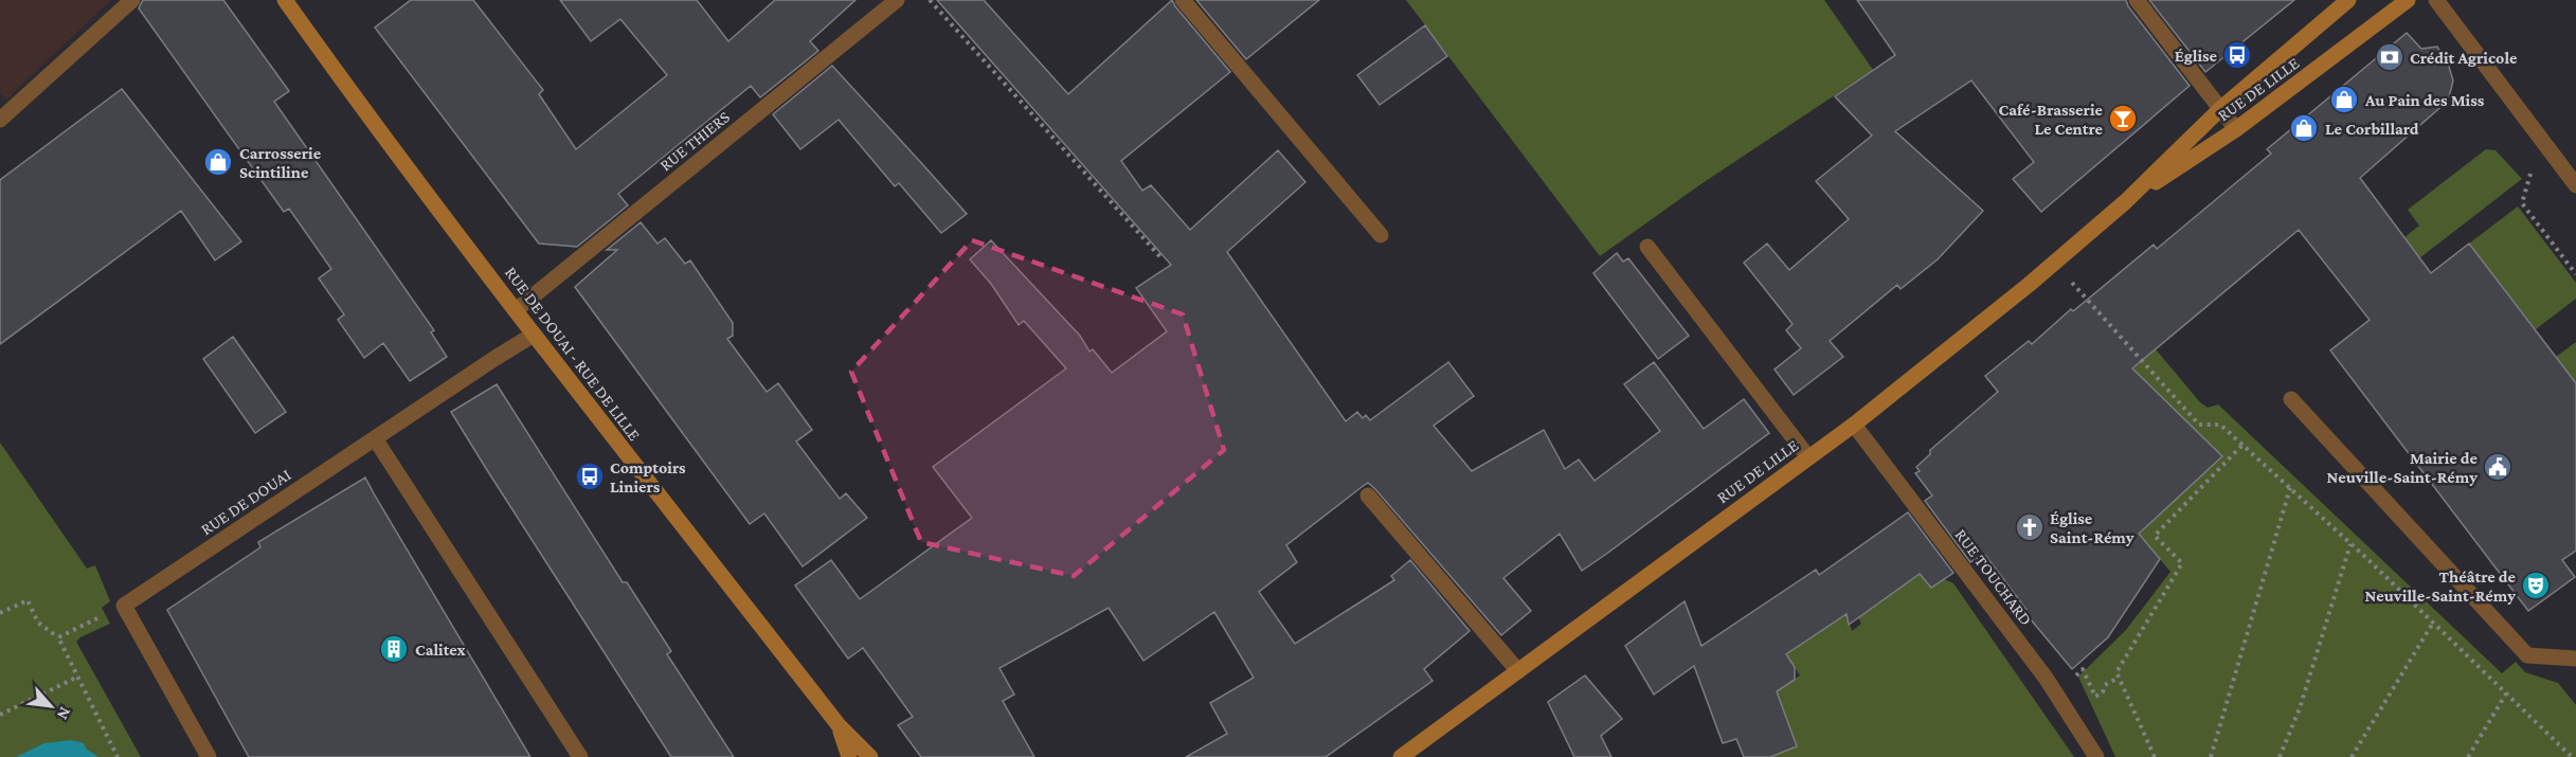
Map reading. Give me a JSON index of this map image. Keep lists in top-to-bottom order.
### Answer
{
  "streets": {
    "main road": ["RUE DE LILLE", "RUE DE DOUAI - RUE DE LILLE"],
    "street": ["RUE THIERS", "RUE DE DOUAI", "RUE TOUCHARD"]
  },
  "crossings": [
    ["RUE DE LILLE", "RUE TOUCHARD"],
    ["RUE THIERS", "RUE DE DOUAI - RUE DE LILLE"],
    ["RUE DE DOUAI - RUE DE LILLE", "RUE DE DOUAI"]
  ],
  "places": {
    "bus stop": ["Église", "Comptoirs Liniers"],
    "bank": ["Crédit Agricole"],
    "shop": ["Au Pain des Miss", "Le Corbillard", "Carrosserie Scintiline"],
    "bar": ["Café-Brasserie Le Centre"],
    "public building": ["Mairie de Neuville-Saint-Rémy"],
    "church": ["Église Saint-Rémy"],
    "theatre": ["Théâtre de Neuville-Saint-Rémy"],
    "building": ["Calitex"]
  },
  "north": "bottom right"
}
